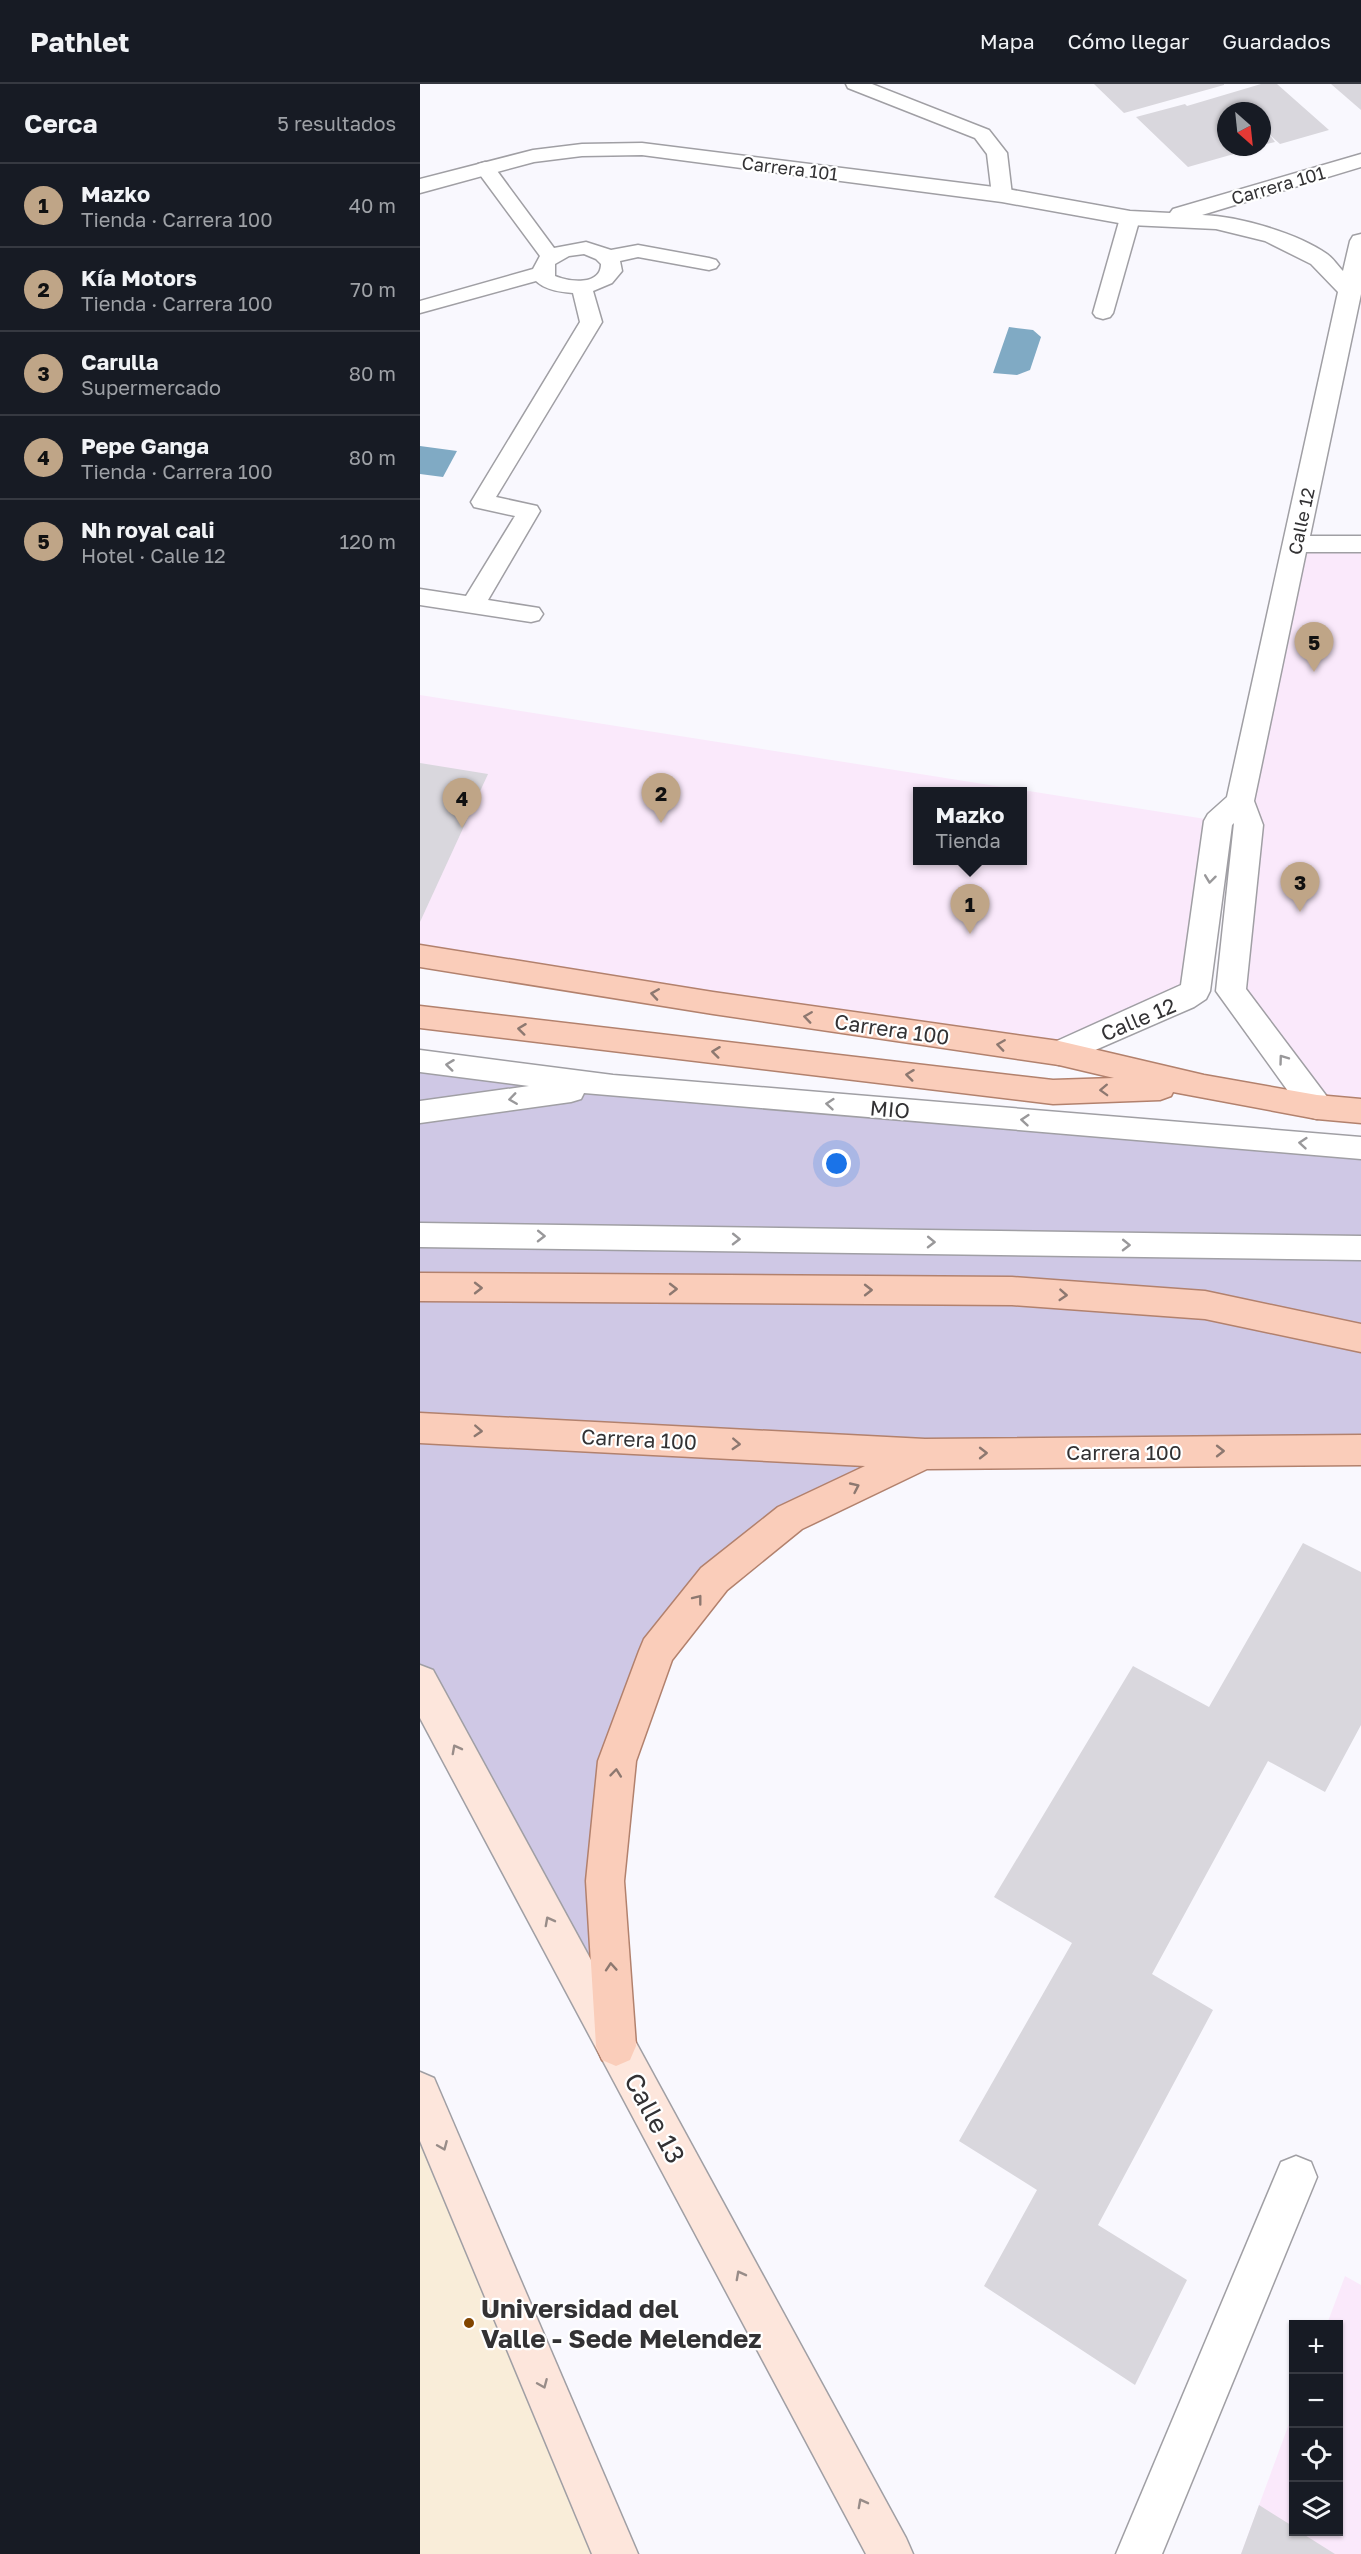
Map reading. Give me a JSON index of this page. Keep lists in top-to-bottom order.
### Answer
{
  "streets": {
    "main road": ["Carrera 100", "Calle 13"],
    "street": ["Carrera 101", "Calle 12"],
    "lane": ["MIO"]
  },
  "crossings": [
    ["Carrera 101", "Calle 12"],
    ["Calle 12", "Carrera 100"]
  ],
  "places": ["Universidad del Valle - Sede Melendez"],
  "north": "bottom right",
  "page": {
    "header": "Pathlet",
    "nav": ["Mapa", "Cómo llegar", "Guardados"],
    "heading": ["Cerca", "5 resultados"],
    "list": [
      {
        "mark": "1",
        "name": "Mazko",
        "note": "Tienda · Carrera 100",
        "value": "40 m"
      },
      {
        "mark": "2",
        "name": "Kía Motors",
        "note": "Tienda · Carrera 100",
        "value": "70 m"
      },
      {
        "mark": "3",
        "name": "Carulla",
        "note": "Supermercado",
        "value": "80 m"
      },
      {
        "mark": "4",
        "name": "Pepe Ganga",
        "note": "Tienda · Carrera 100",
        "value": "80 m"
      },
      {
        "mark": "5",
        "name": "Nh royal cali",
        "note": "Hotel · Calle 12",
        "value": "120 m"
      }
    ],
    "pins": [
      "5",
      "2",
      "4",
      "3",
      "1"
    ],
    "popup": ["Mazko", "Tienda"],
    "map_buttons": ["+", "−"]
  }
}
